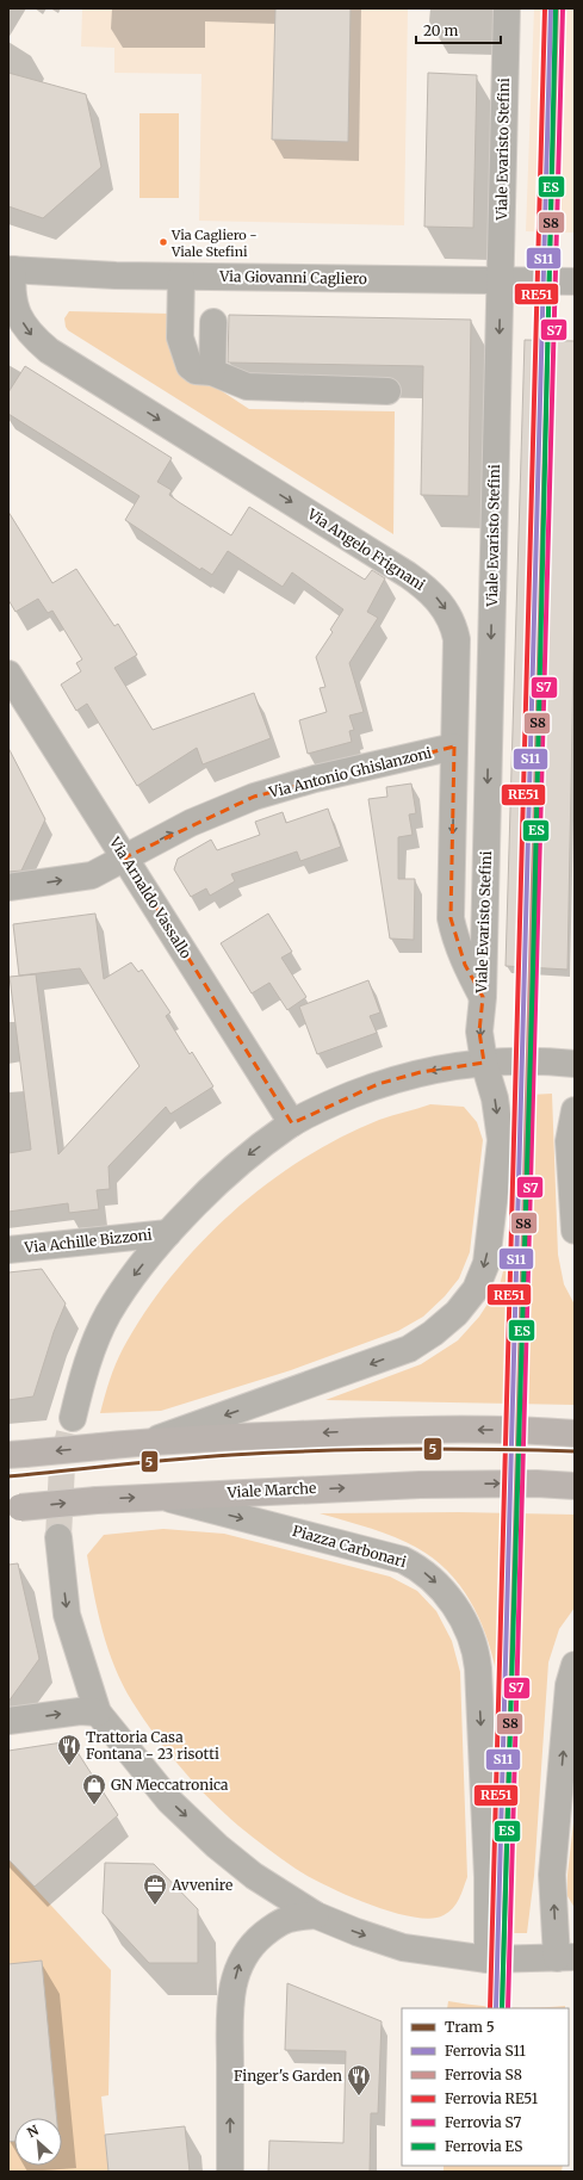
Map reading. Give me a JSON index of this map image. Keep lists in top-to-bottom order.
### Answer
{
  "streets": {
    "main road": ["Viale Marche"],
    "street": [
      "Viale Evaristo Stefini",
      "Via Giovanni Cagliero",
      "Via Angelo Frignani",
      "Via Antonio Ghislanzoni",
      "Via Arnaldo Vassallo",
      "Via Achille Bizzoni",
      "Piazza Carbonari"
    ]
  },
  "crossings": [
    ["Viale Evaristo Stefini", "Via Giovanni Cagliero"],
    ["Viale Evaristo Stefini", "Via Angelo Frignani"],
    ["Via Giovanni Cagliero", "Via Angelo Frignani"],
    ["Via Angelo Frignani", "Via Antonio Ghislanzoni"],
    ["Via Antonio Ghislanzoni", "Via Arnaldo Vassallo"],
    ["Viale Marche", "Piazza Carbonari"]
  ],
  "one_way": [
    "Viale Evaristo Stefini",
    "Via Angelo Frignani",
    "Via Antonio Ghislanzoni",
    "Piazza Carbonari"
  ],
  "places": {
    "other": ["Via Cagliero - Viale Stefini"],
    "restaurant": ["Trattoria Casa Fontana - 23 risotti", "Finger's Garden"],
    "shop": ["GN Meccatronica"],
    "office": ["Avvenire"]
  },
  "lines": [
    "rail line S11",
    "rail line S8",
    "rail line RE51",
    "rail line S7",
    "rail line ES",
    "tram line 5"
  ],
  "legend": [
    "Tram 5",
    "Ferrovia S11",
    "Ferrovia S8",
    "Ferrovia RE51",
    "Ferrovia S7",
    "Ferrovia ES"
  ],
  "scale_bar": "20 m",
  "north": "top left"
}
